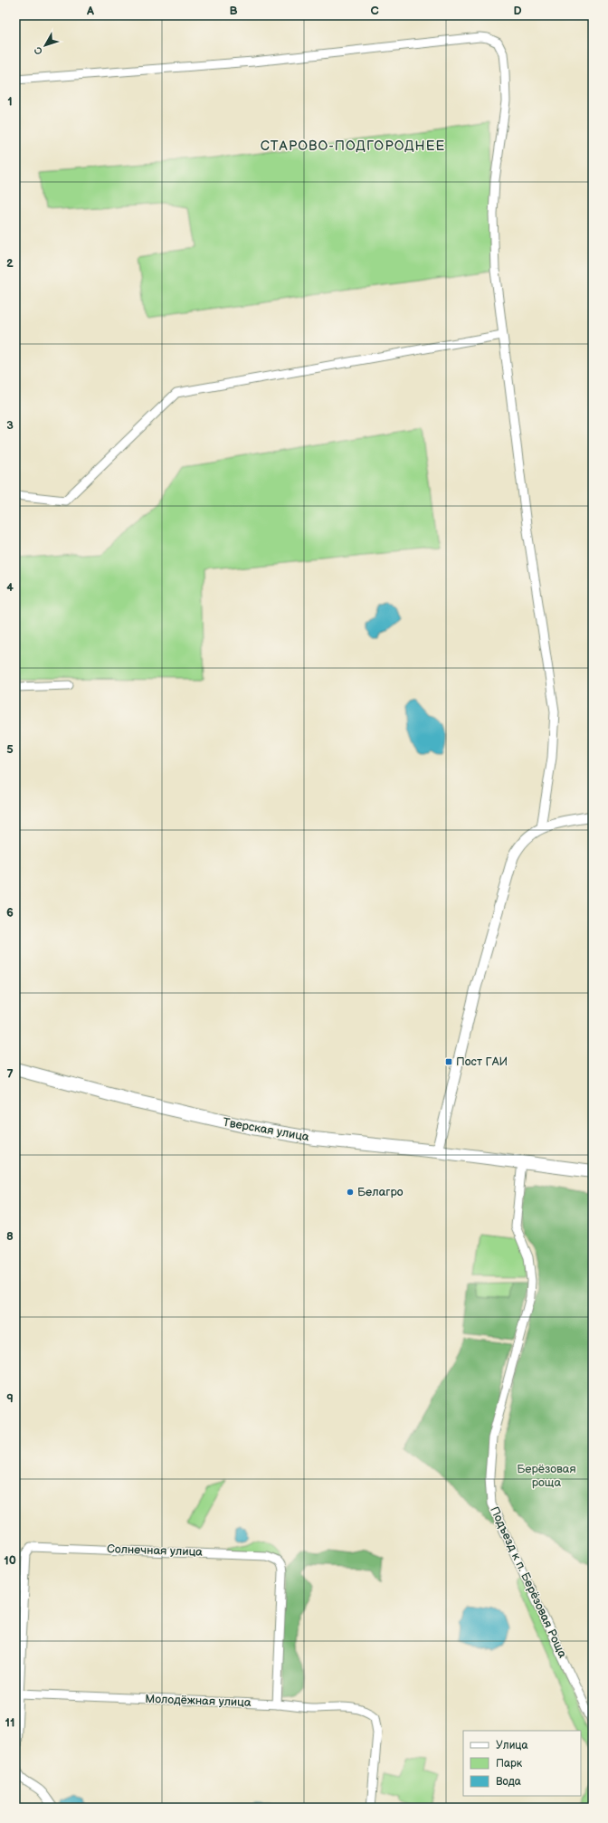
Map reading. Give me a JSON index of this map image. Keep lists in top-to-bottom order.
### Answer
{
  "streets": {
    "main road": ["Тверская улица"],
    "street": ["Солнечная улица", "Подъезд к п. Берёзовая Роща", "Молодёжная улица"]
  },
  "crossings": [
    ["Тверская улица", "Подъезд к п. Берёзовая Роща"],
    ["Солнечная улица", "Молодёжная улица"]
  ],
  "districts": ["СТАРОВО-ПОДГОРОДНЕЕ"],
  "parks": ["Берёзовая роща"],
  "places": {
    "transit": ["Пост ГАИ"],
    "other": ["Белагро"]
  },
  "legend": ["Улица", "Парк", "Вода"],
  "north": "bottom left",
  "grid": {
    "columns": [
      "A",
      "B",
      "C",
      "D"
    ],
    "rows": [
      "1",
      "2",
      "3",
      "4",
      "5",
      "6",
      "7",
      "8",
      "9",
      "10",
      "11"
    ]
  }
}
